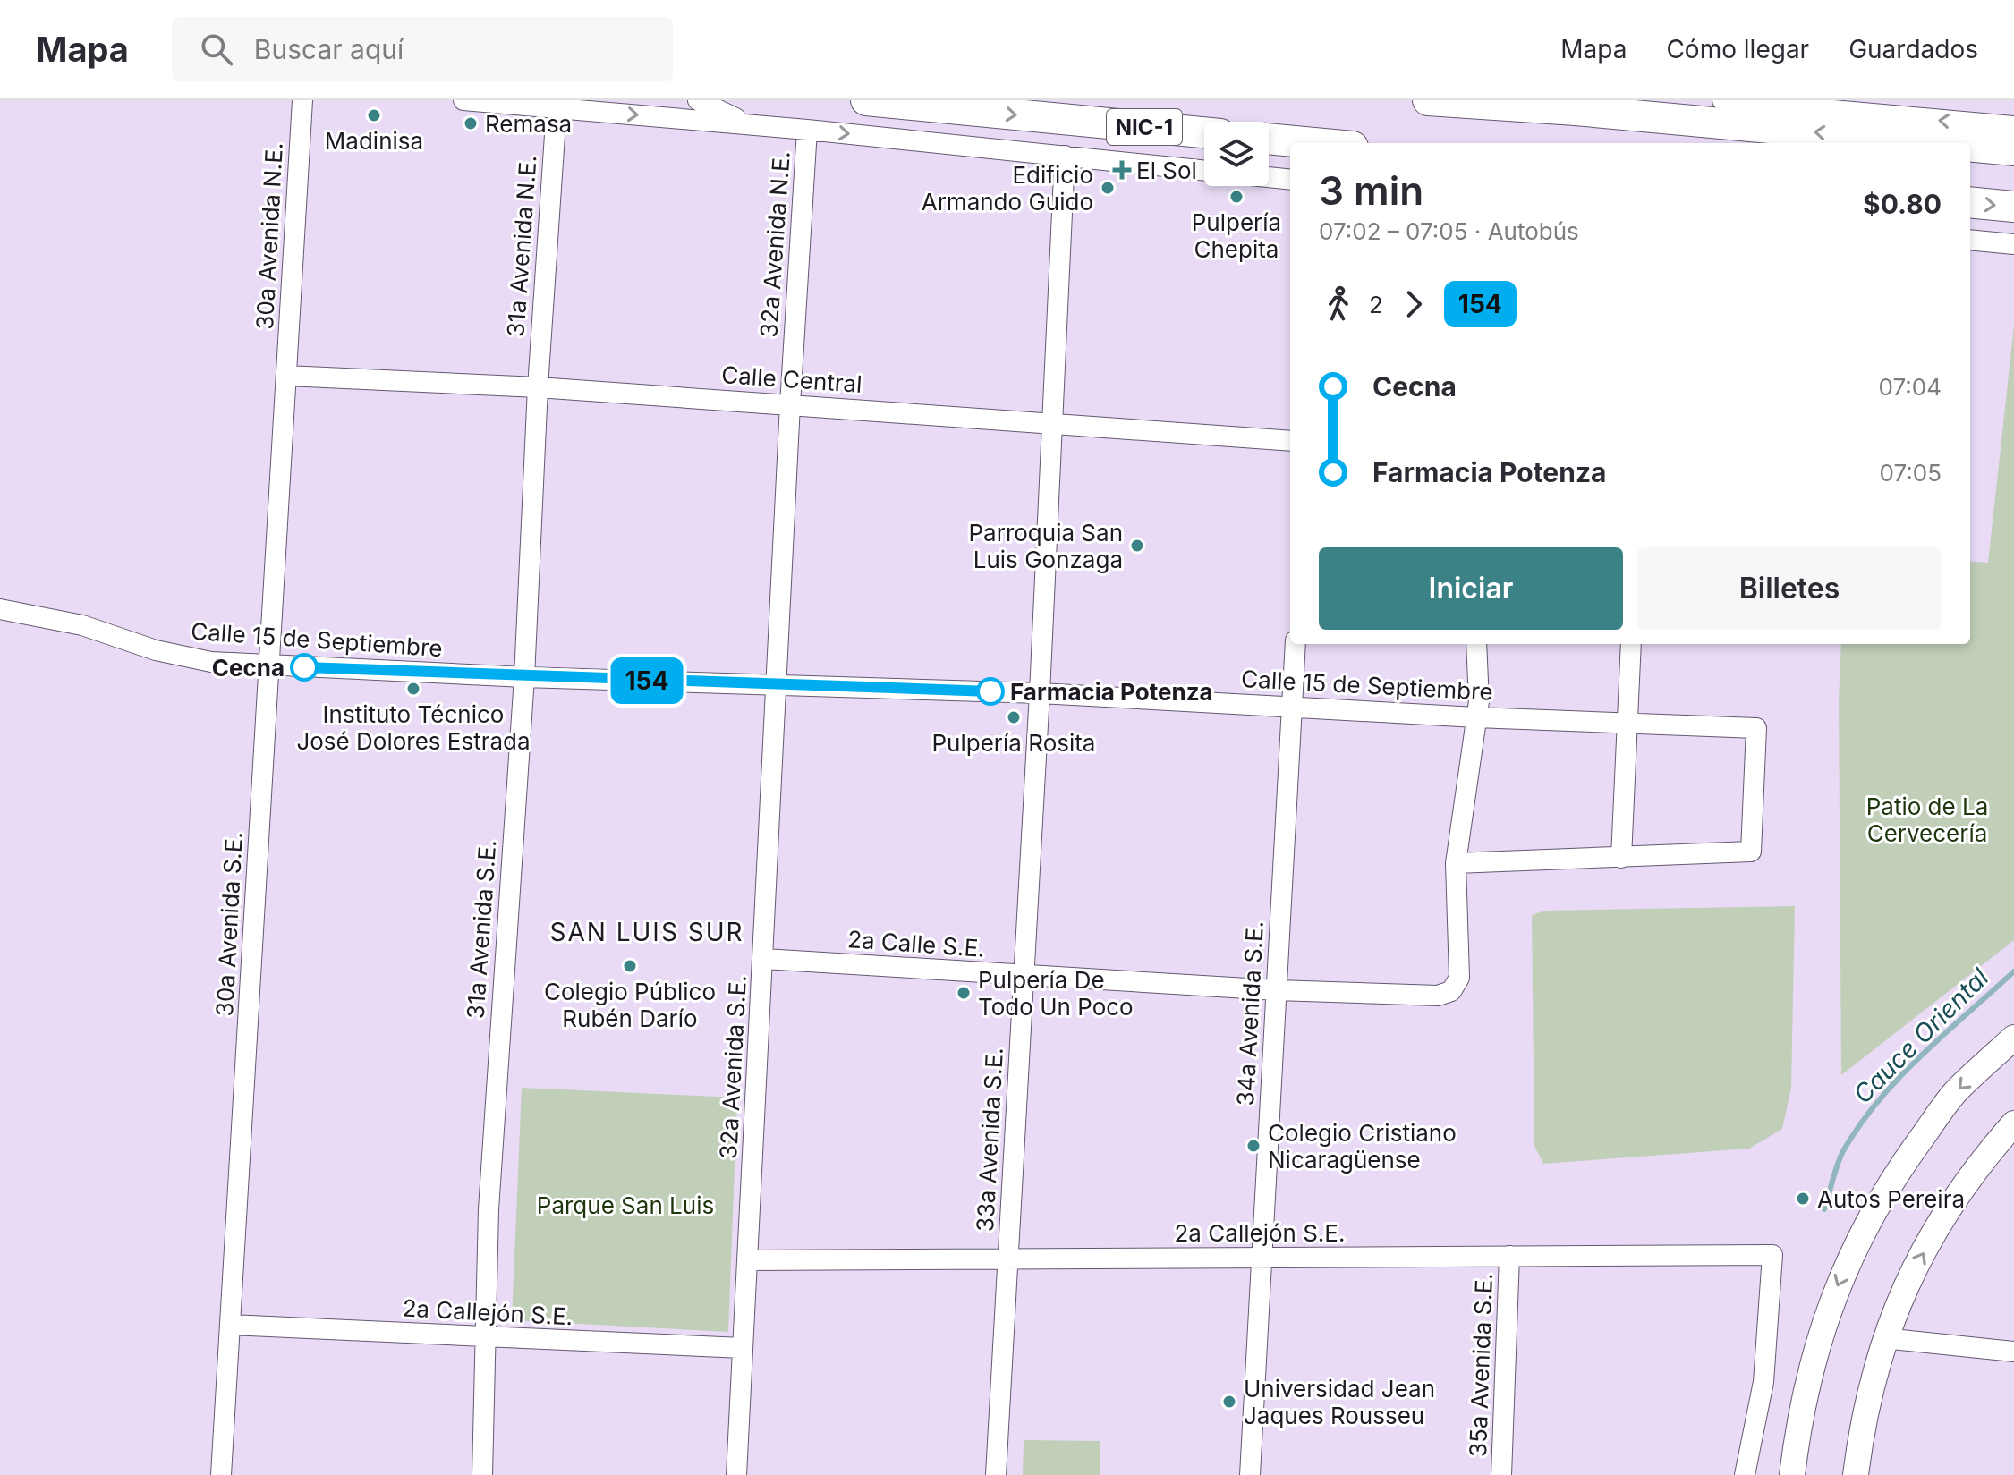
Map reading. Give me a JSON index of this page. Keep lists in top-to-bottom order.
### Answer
{
  "streets": {
    "highway": ["NIC-1"],
    "street": [
      "30a Avenida N.E.",
      "32a Avenida N.E.",
      "31a Avenida N.E.",
      "Calle Central",
      "Calle 15 de Septiembre",
      "30a Avenida S.E.",
      "31a Avenida S.E.",
      "2a Calle S.E.",
      "34a Avenida S.E.",
      "32a Avenida S.E.",
      "33a Avenida S.E.",
      "2a Callejón S.E.",
      "35a Avenida S.E."
    ]
  },
  "crossings": [
    ["30a Avenida N.E.", "Calle Central"],
    ["30a Avenida N.E.", "30a Avenida S.E."],
    ["32a Avenida N.E.", "Calle Central"],
    ["32a Avenida N.E.", "32a Avenida S.E."],
    ["31a Avenida N.E.", "Calle Central"],
    ["31a Avenida N.E.", "31a Avenida S.E."],
    ["Calle Central", "30a Avenida S.E."],
    ["Calle Central", "31a Avenida S.E."],
    ["Calle Central", "32a Avenida S.E."],
    ["Calle Central", "33a Avenida S.E."],
    ["Calle 15 de Septiembre", "30a Avenida S.E."],
    ["Calle 15 de Septiembre", "31a Avenida S.E."],
    ["Calle 15 de Septiembre", "34a Avenida S.E."],
    ["Calle 15 de Septiembre", "32a Avenida S.E."],
    ["Calle 15 de Septiembre", "33a Avenida S.E."],
    ["30a Avenida S.E.", "2a Callejón S.E."],
    ["31a Avenida S.E.", "2a Callejón S.E."],
    ["2a Calle S.E.", "34a Avenida S.E."],
    ["2a Calle S.E.", "32a Avenida S.E."],
    ["2a Calle S.E.", "33a Avenida S.E."],
    ["34a Avenida S.E.", "2a Callejón S.E."],
    ["32a Avenida S.E.", "2a Callejón S.E."],
    ["33a Avenida S.E.", "2a Callejón S.E."],
    ["2a Callejón S.E.", "35a Avenida S.E."]
  ],
  "districts": ["SAN LUIS SUR"],
  "water": ["Cauce Oriental"],
  "parks": ["Patio de La Cervecería", "Parque San Luis"],
  "places": {
    "other": [
      "Madinisa",
      "Remasa",
      "Edificio Armando Guido",
      "Pulpería Chepita",
      "Parroquia San Luis Gonzaga",
      "Cecna",
      "Instituto Técnico José Dolores Estrada",
      "Farmacia Potenza",
      "Pulpería Rosita",
      "Colegio Público Rubén Darío",
      "Pulpería De Todo Un Poco",
      "Colegio Cristiano Nicaragüense",
      "Autos Pereira",
      "Universidad Jean Jaques Rousseu"
    ],
    "health": ["El Sol"]
  },
  "lines": ["bus line 154"],
  "page": {
    "header": "Mapa",
    "search": "Buscar aquí",
    "nav": ["Mapa", "Cómo llegar", "Guardados"],
    "on_map": "154",
    "heading": ["3 min", "07:02 – 07:05 · Autobús", "$0.80"],
    "legs": ["2", "154"],
    "list": [
      {
        "name": "Cecna",
        "value": "07:04"
      },
      {
        "name": "Farmacia Potenza",
        "value": "07:05"
      }
    ],
    "buttons": ["Iniciar", "Billetes"]
  }
}
